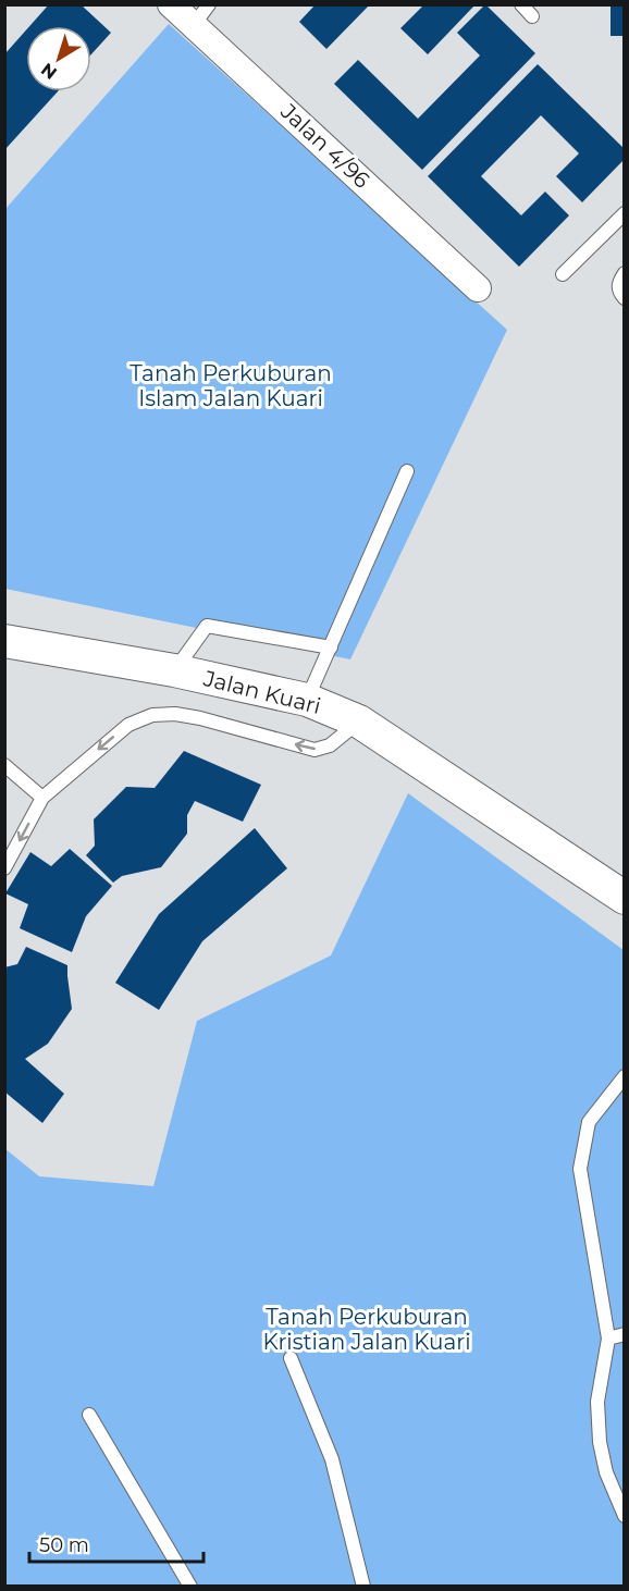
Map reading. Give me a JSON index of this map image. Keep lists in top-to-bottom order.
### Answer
{
  "streets": {
    "street": ["Jalan 4/96", "Jalan Kuari"]
  },
  "parks": ["Tanah Perkuburan Islam Jalan Kuari", "Tanah Perkuburan Kristian Jalan Kuari"],
  "scale_bar": "50 m",
  "north": "bottom left"
}
